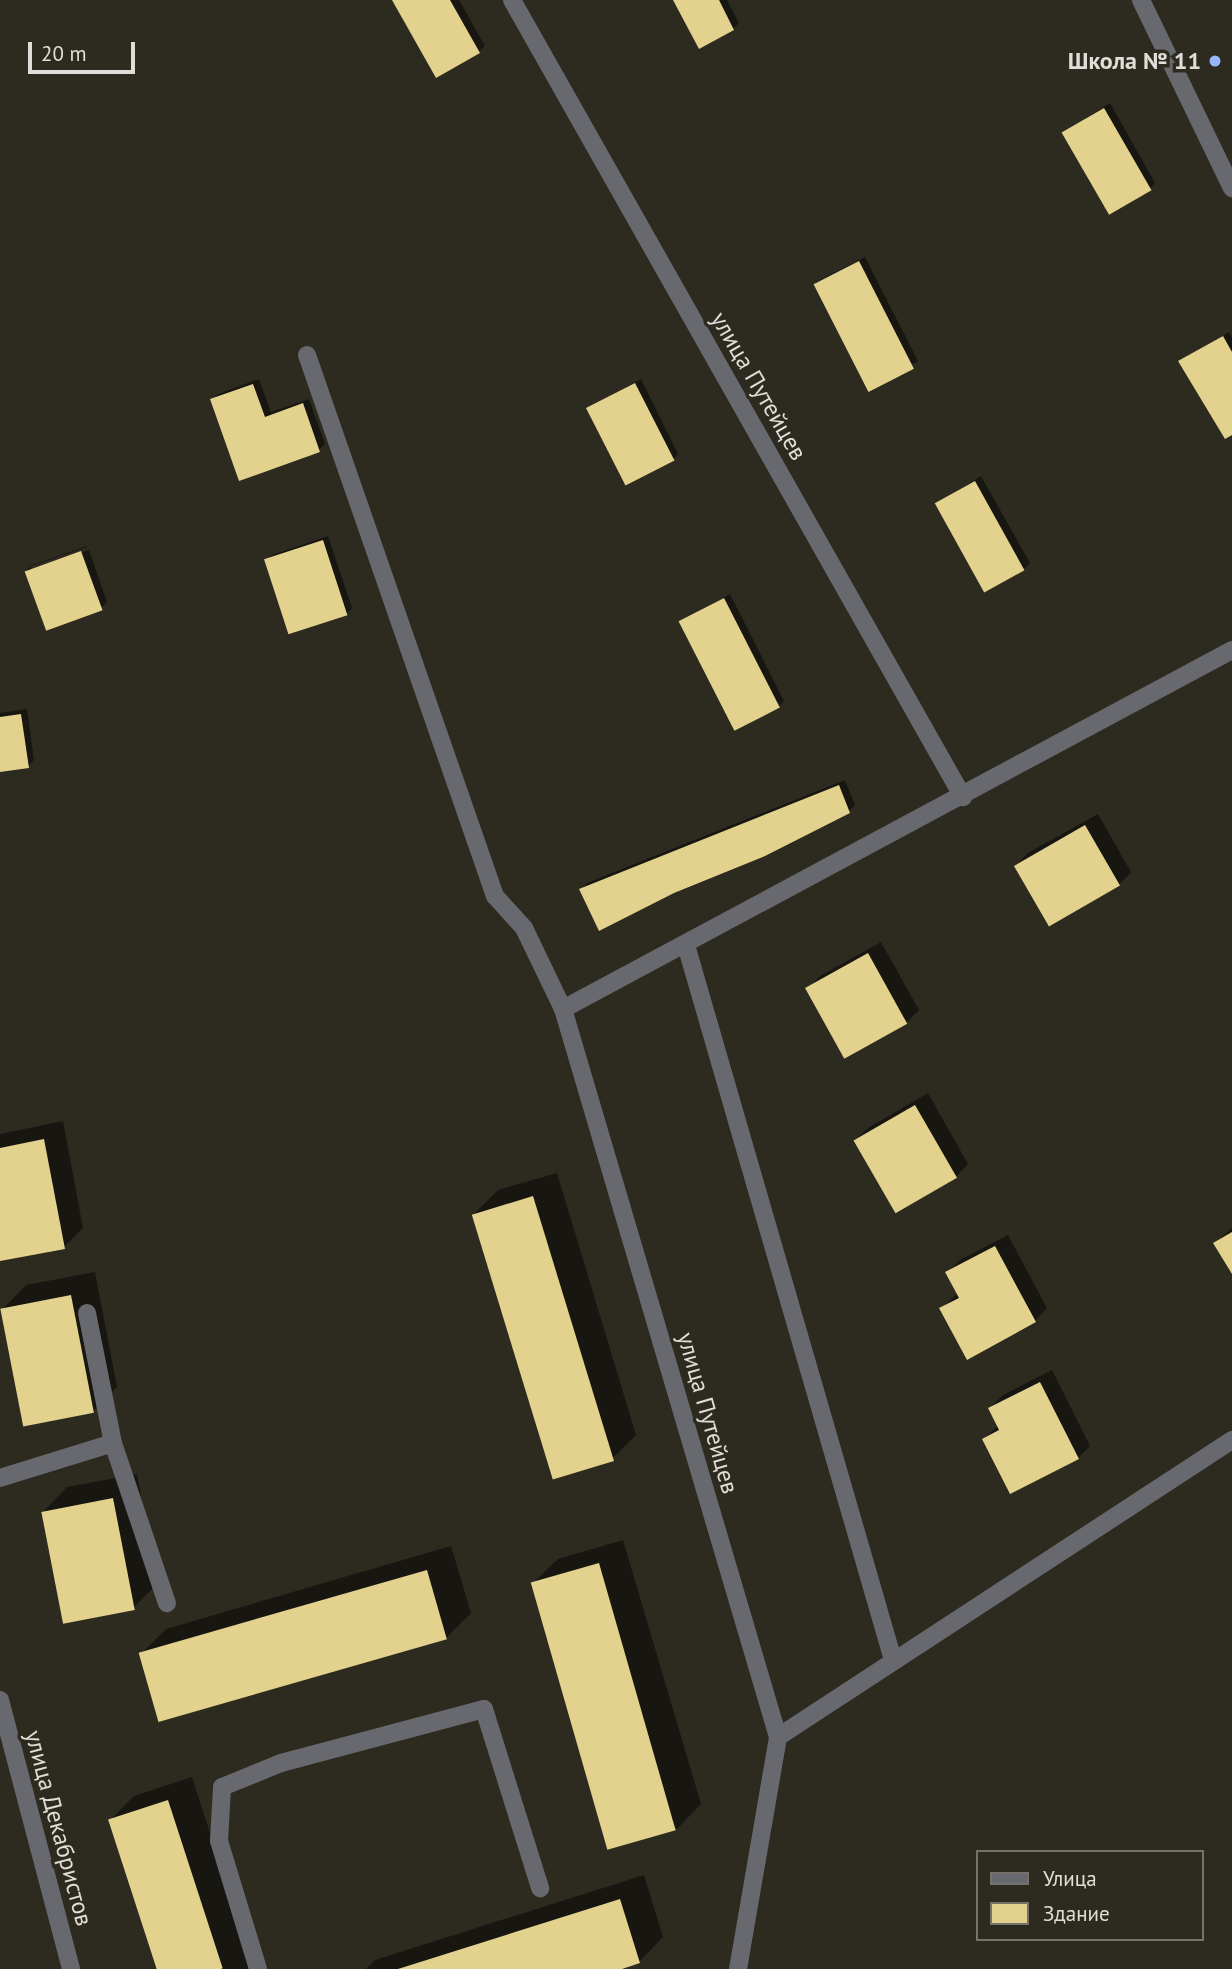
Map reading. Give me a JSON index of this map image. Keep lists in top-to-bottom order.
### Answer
{
  "streets": {
    "street": ["улица Путейцев", "улица Декабристов"]
  },
  "places": ["Школа № 11"],
  "legend": ["Улица", "Здание"],
  "scale_bar": "20 m"
}
